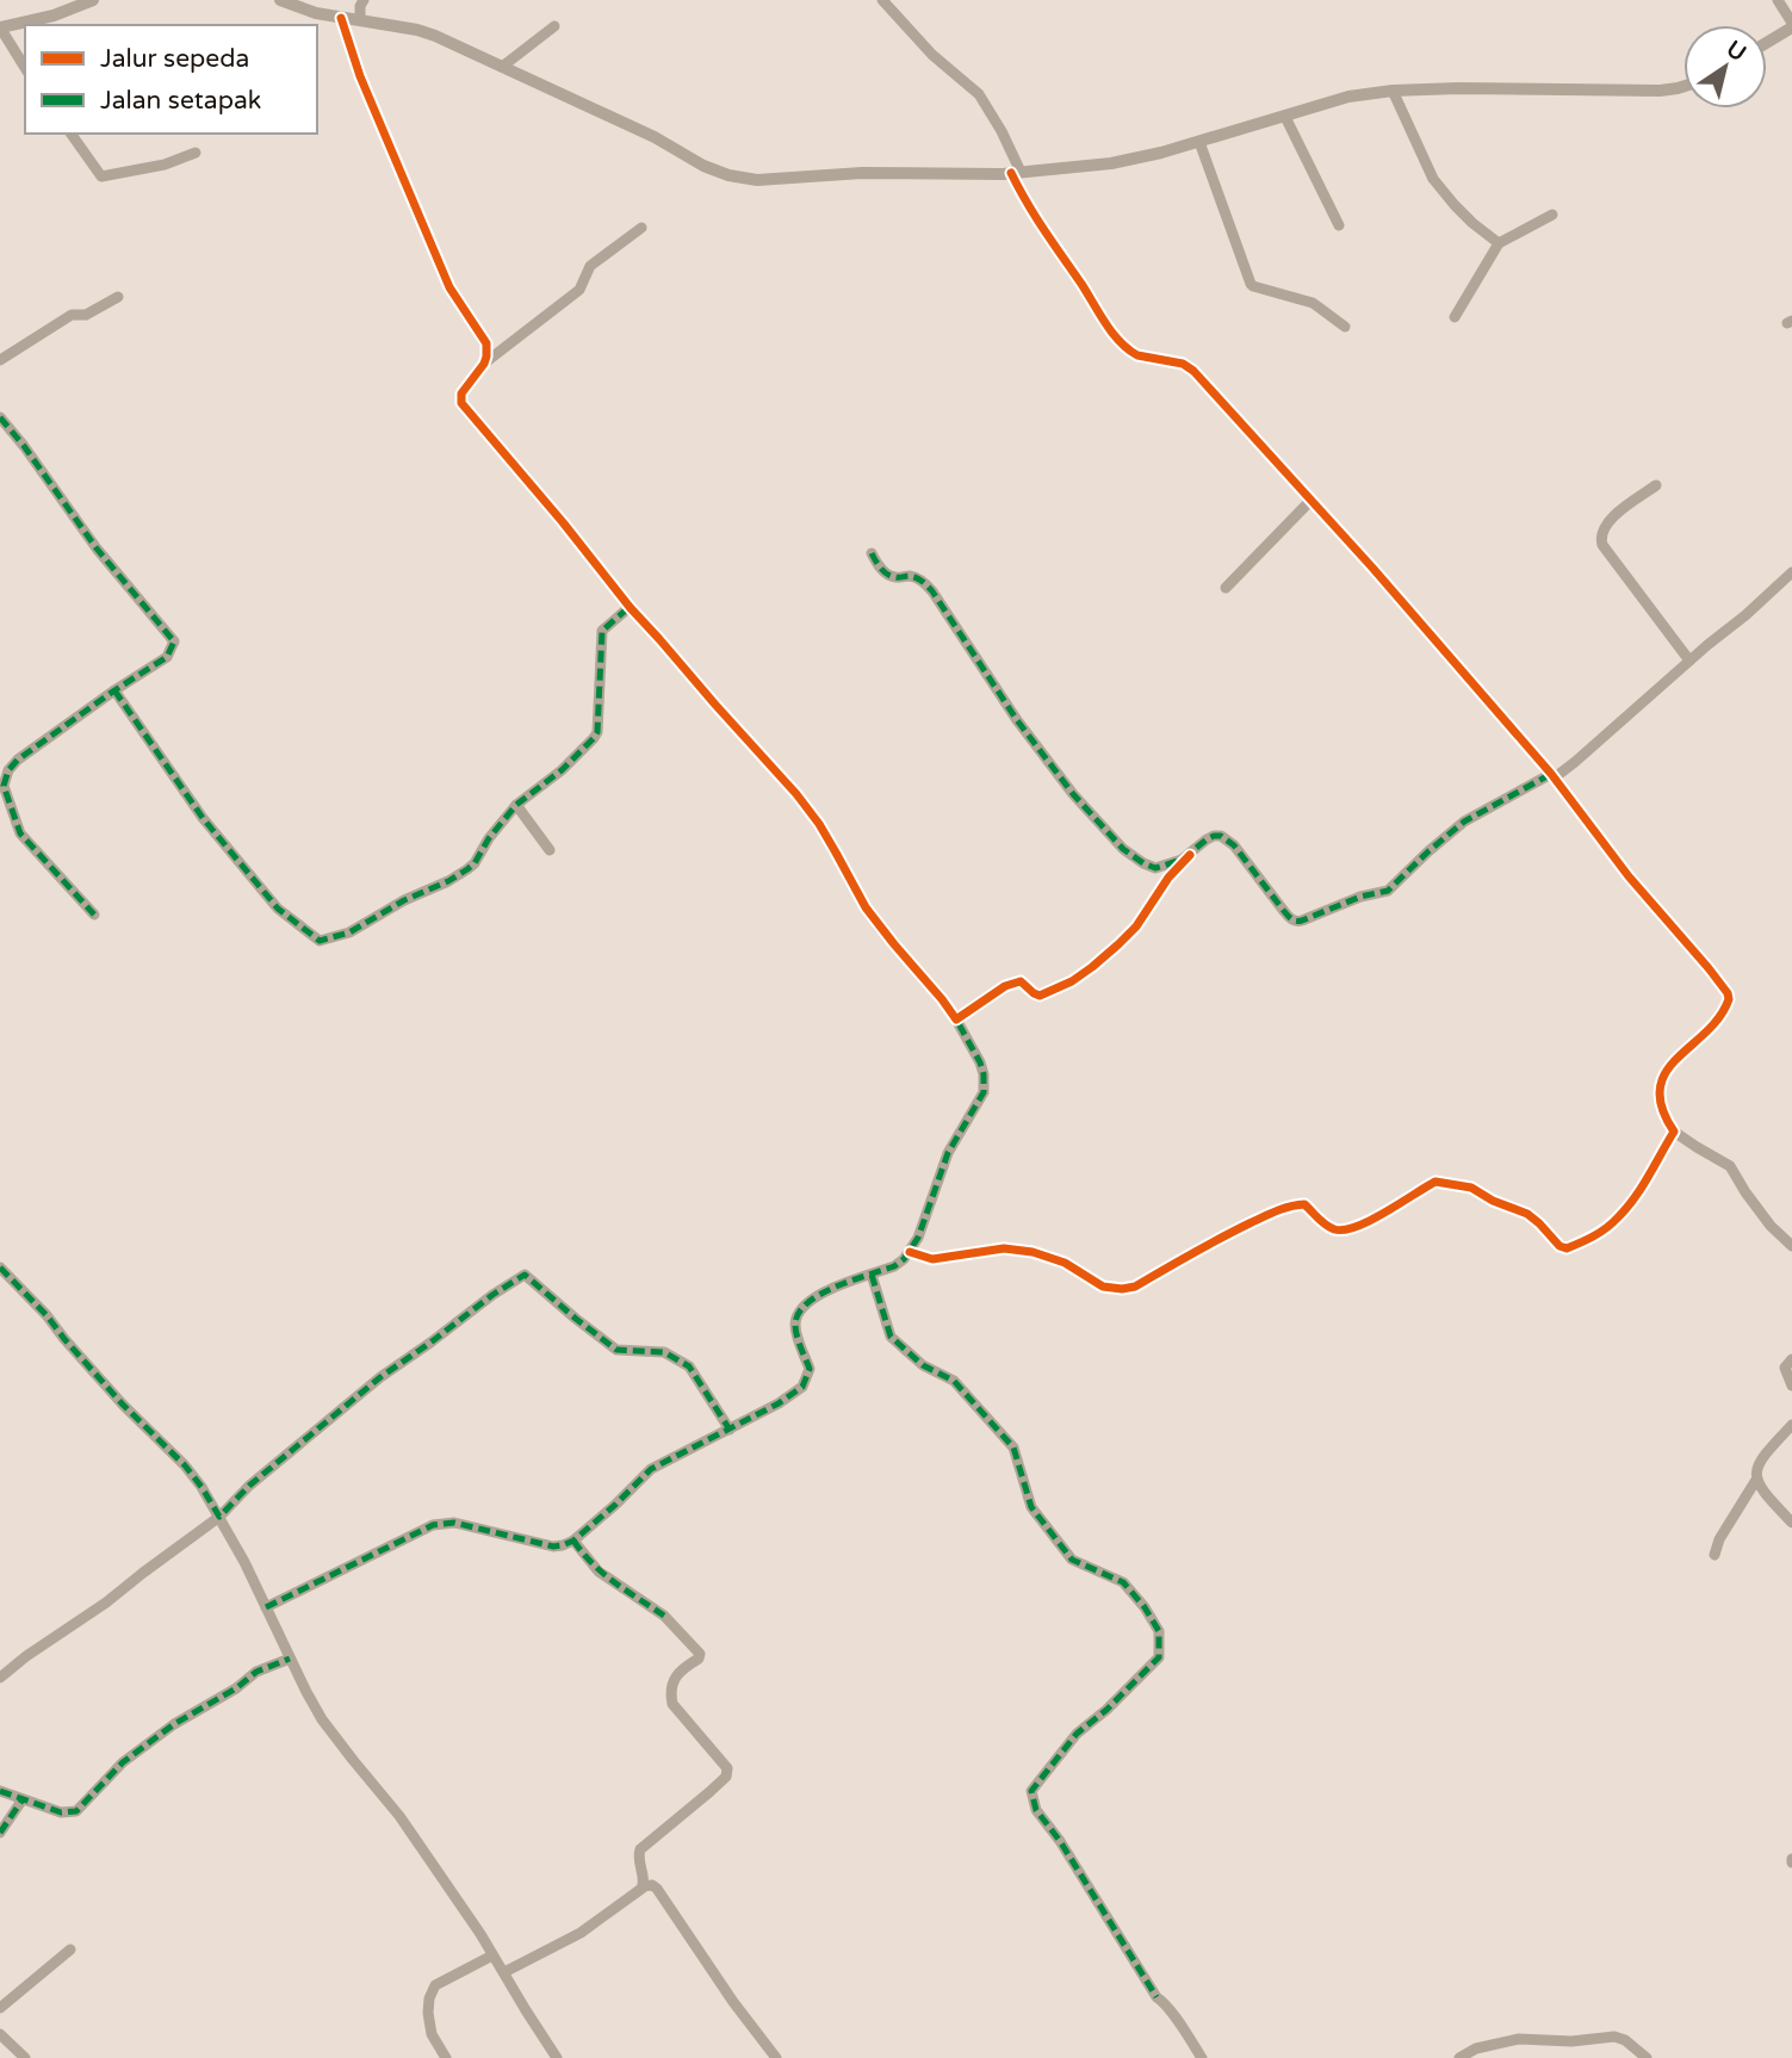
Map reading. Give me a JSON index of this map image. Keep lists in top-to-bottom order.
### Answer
{
  "legend": ["Jalur sepeda", "Jalan setapak"],
  "north": "top right"
}
